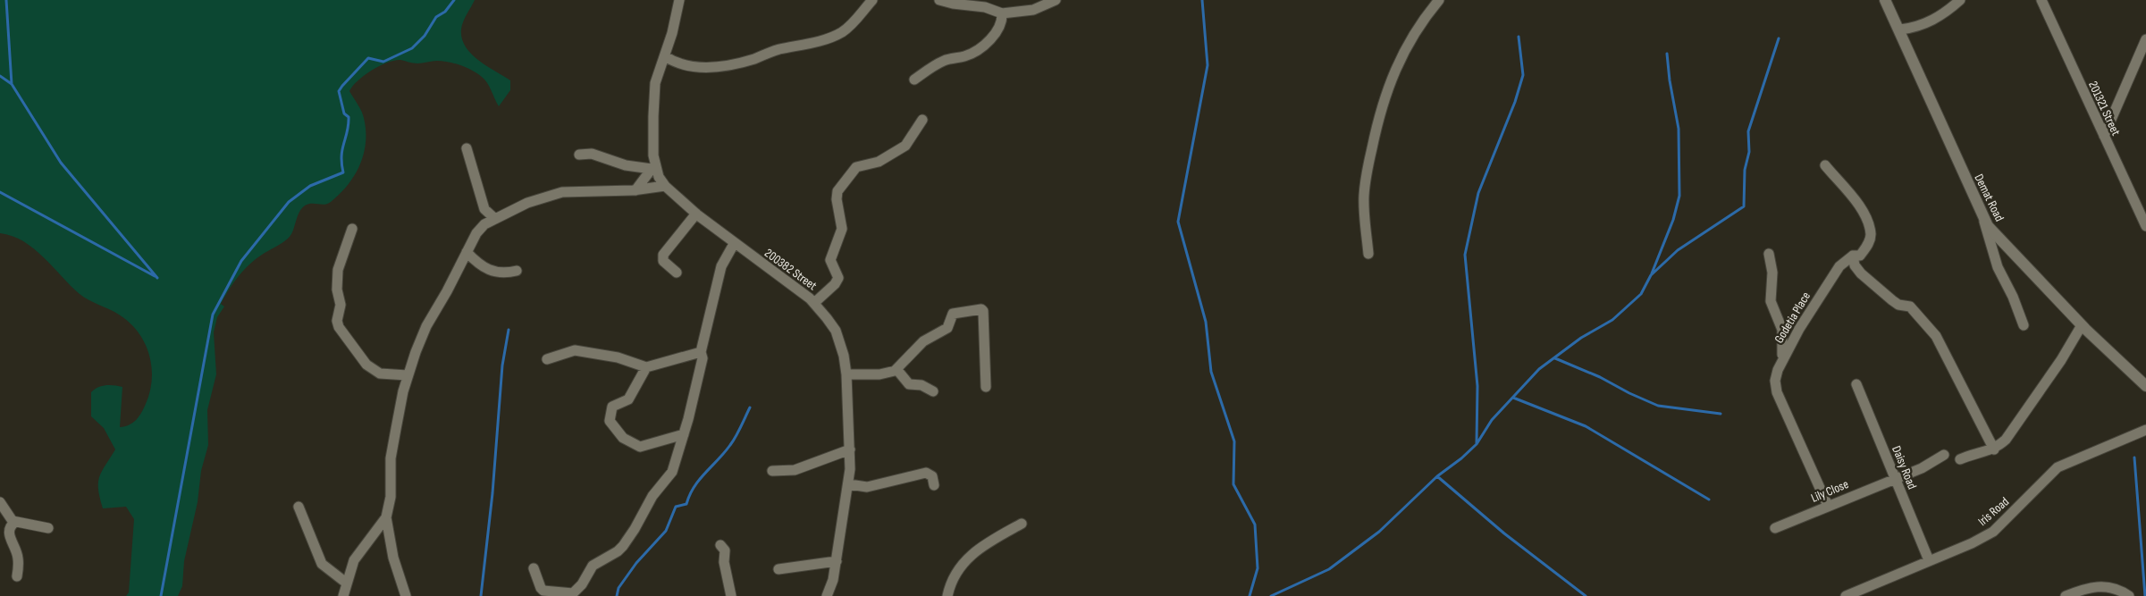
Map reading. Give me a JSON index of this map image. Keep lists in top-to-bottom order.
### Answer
{
  "streets": {
    "street": [
      "201321 Street",
      "Demat Road",
      "200382 Street",
      "Godetia Place",
      "Daisy Road",
      "Lily Close",
      "Iris Road"
    ]
  },
  "crossings": [
    ["Godetia Place", "Lily Close"],
    ["Daisy Road", "Lily Close"],
    ["Daisy Road", "Iris Road"]
  ]
}
